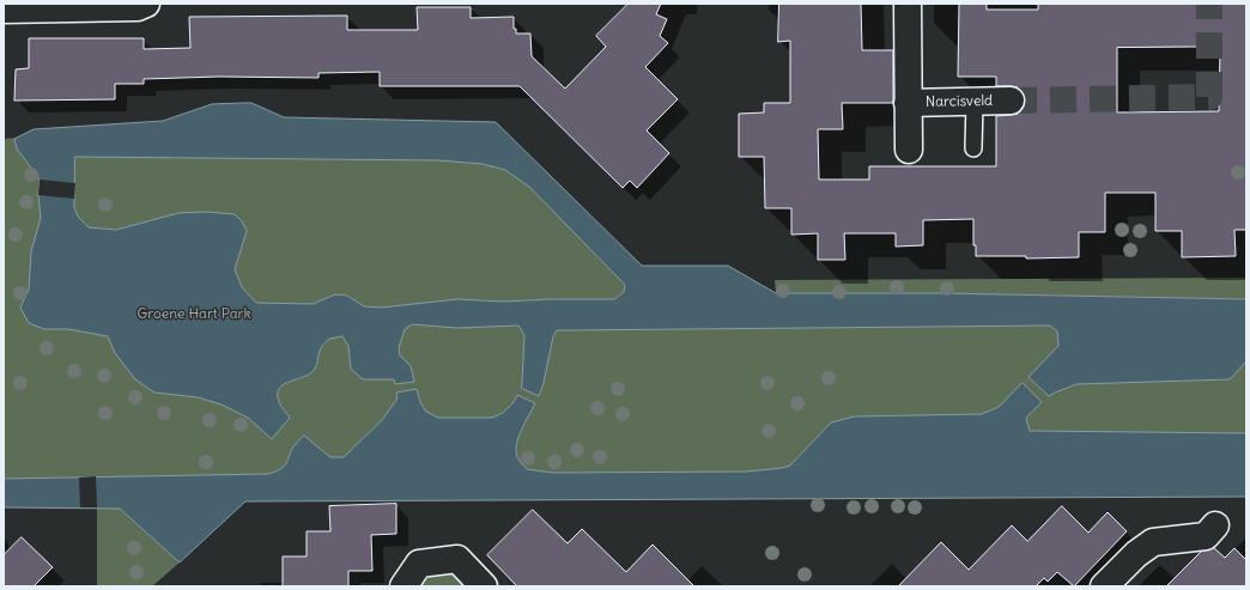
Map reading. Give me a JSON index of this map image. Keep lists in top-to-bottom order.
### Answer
{
  "streets": {
    "street": ["Narcisveld"]
  },
  "parks": ["Groene Hart Park"]
}
